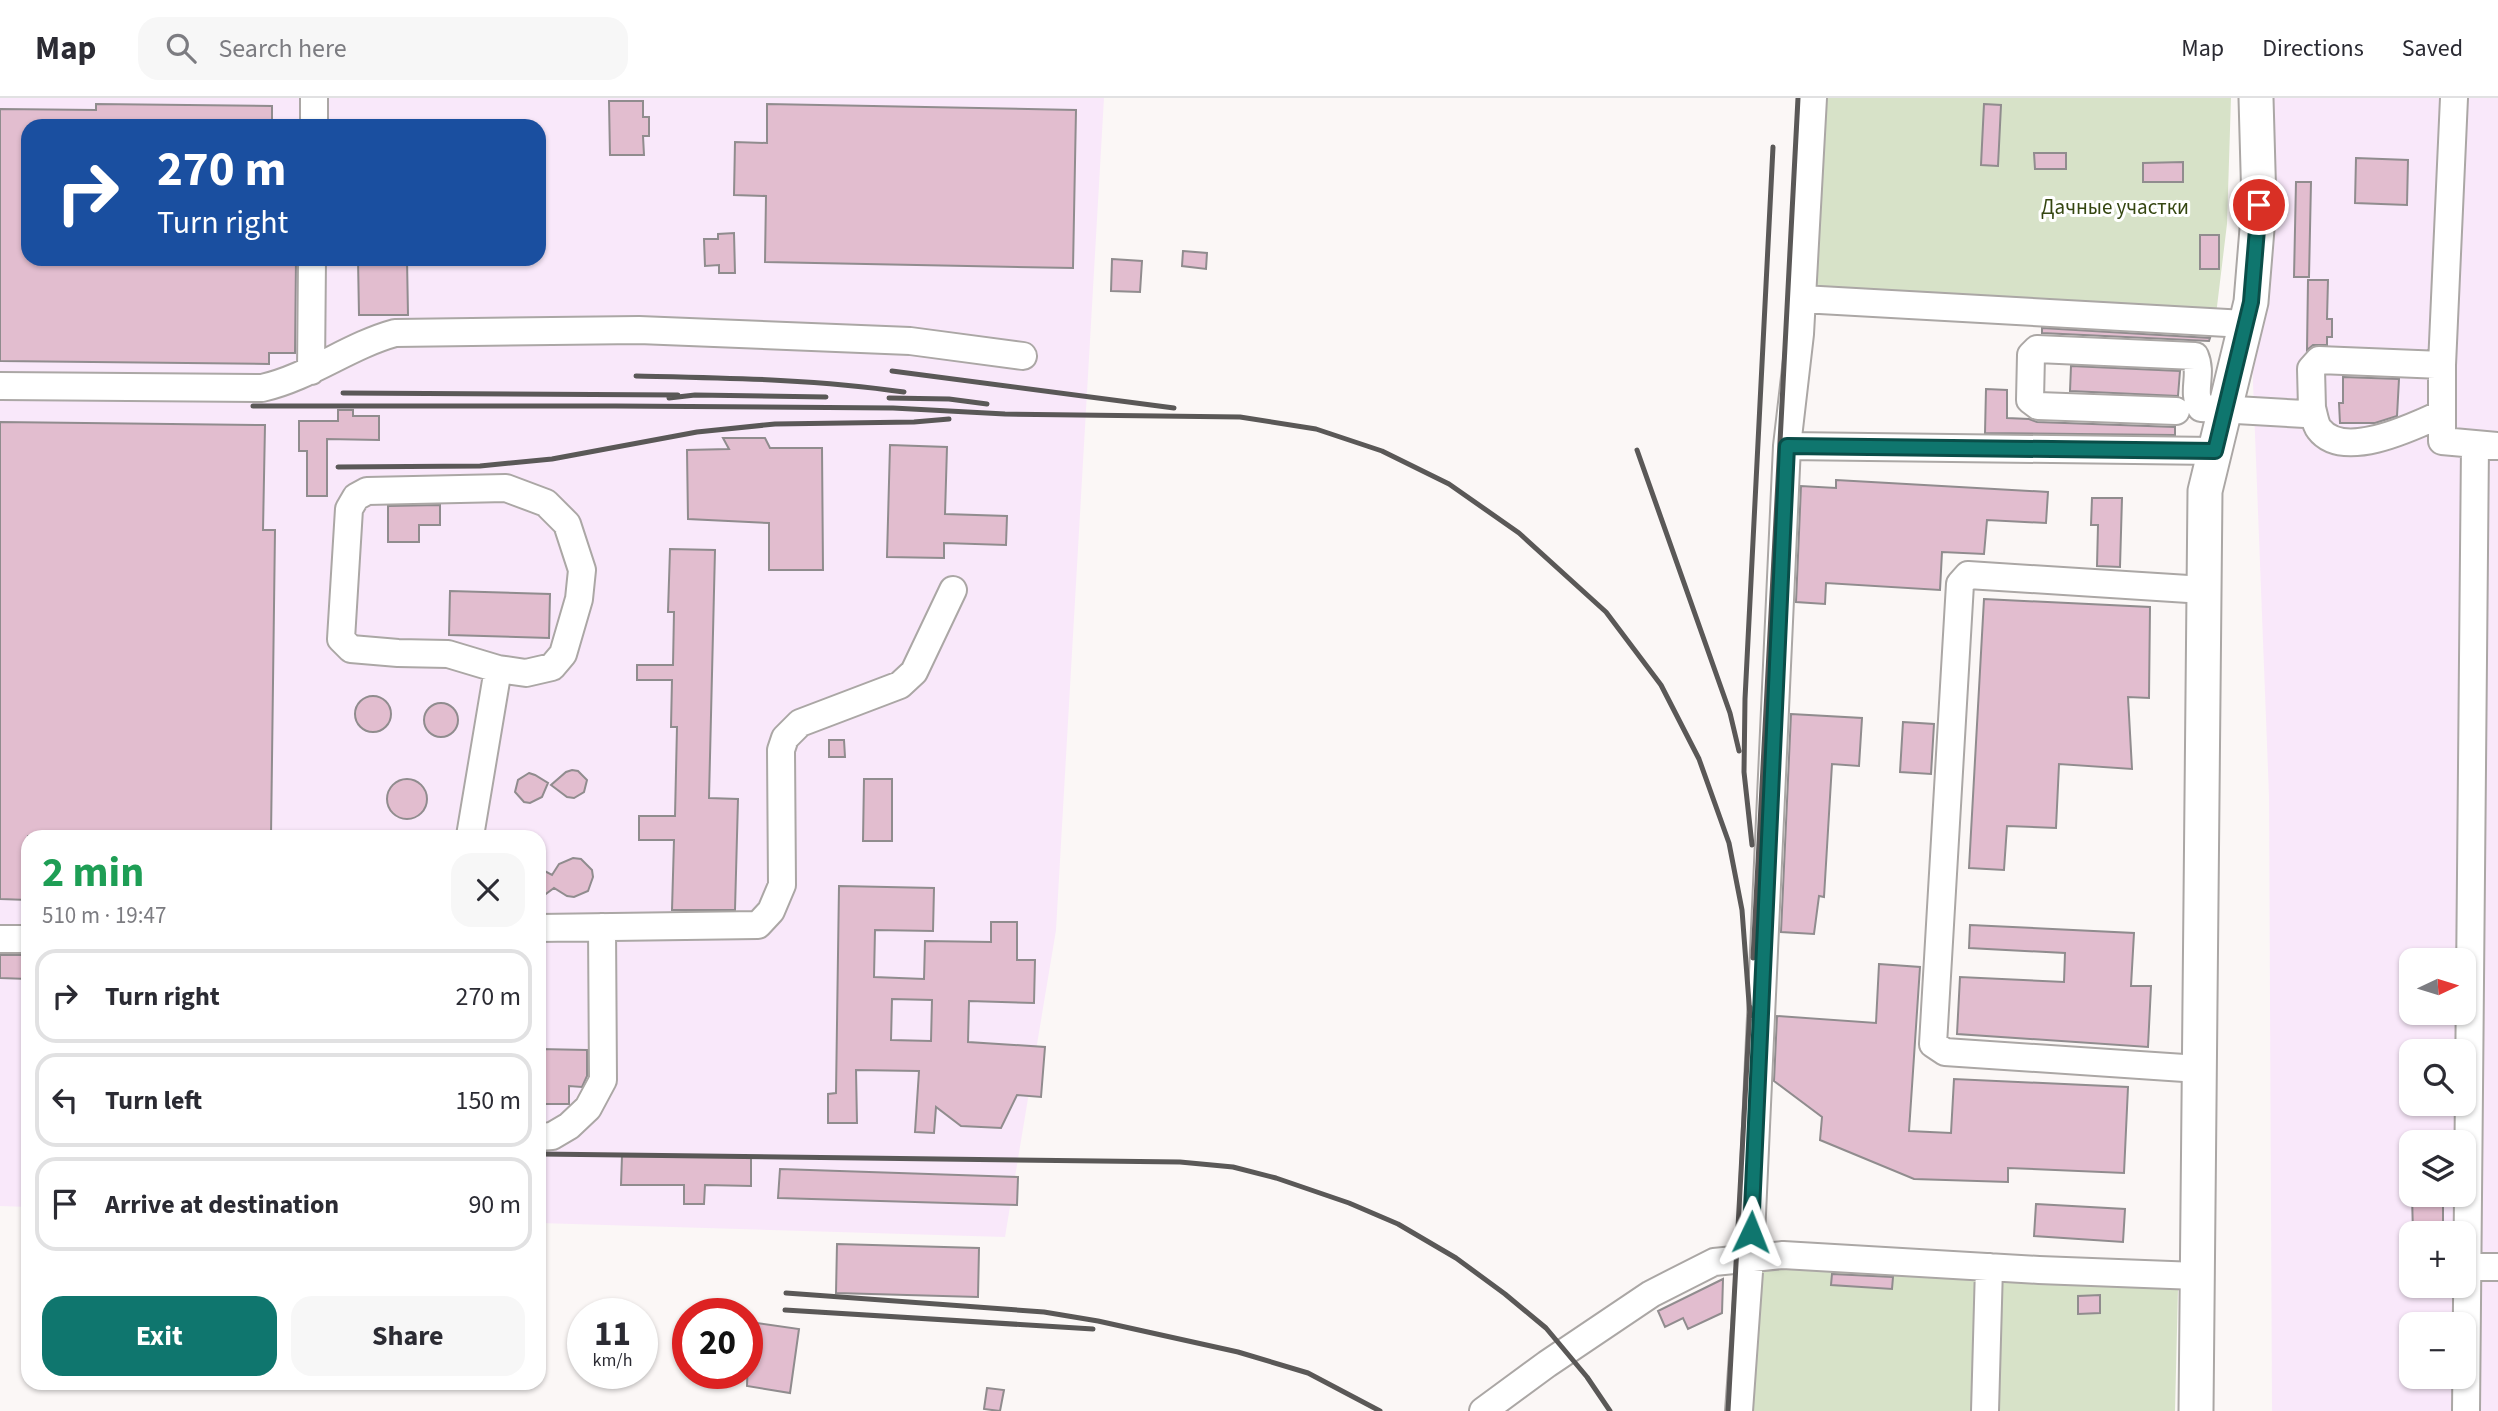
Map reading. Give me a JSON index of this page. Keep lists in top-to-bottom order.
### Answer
{
  "parks": ["Дачные участки"],
  "north": "right",
  "page": {
    "header": "Map",
    "search": "Search here",
    "nav": ["Map", "Directions", "Saved"],
    "turn": ["270 m", "Turn right"],
    "heading": ["2 min", "510 m · 19:47"],
    "map_buttons": ["+", "−"],
    "list": [
      {
        "name": "Turn right",
        "value": "270 m"
      },
      {
        "name": "Turn left",
        "value": "150 m"
      },
      {
        "name": "Arrive at destination",
        "value": "90 m"
      }
    ],
    "buttons": ["Exit", "Share"],
    "speed": "11 km/h",
    "limit": "20"
  }
}
